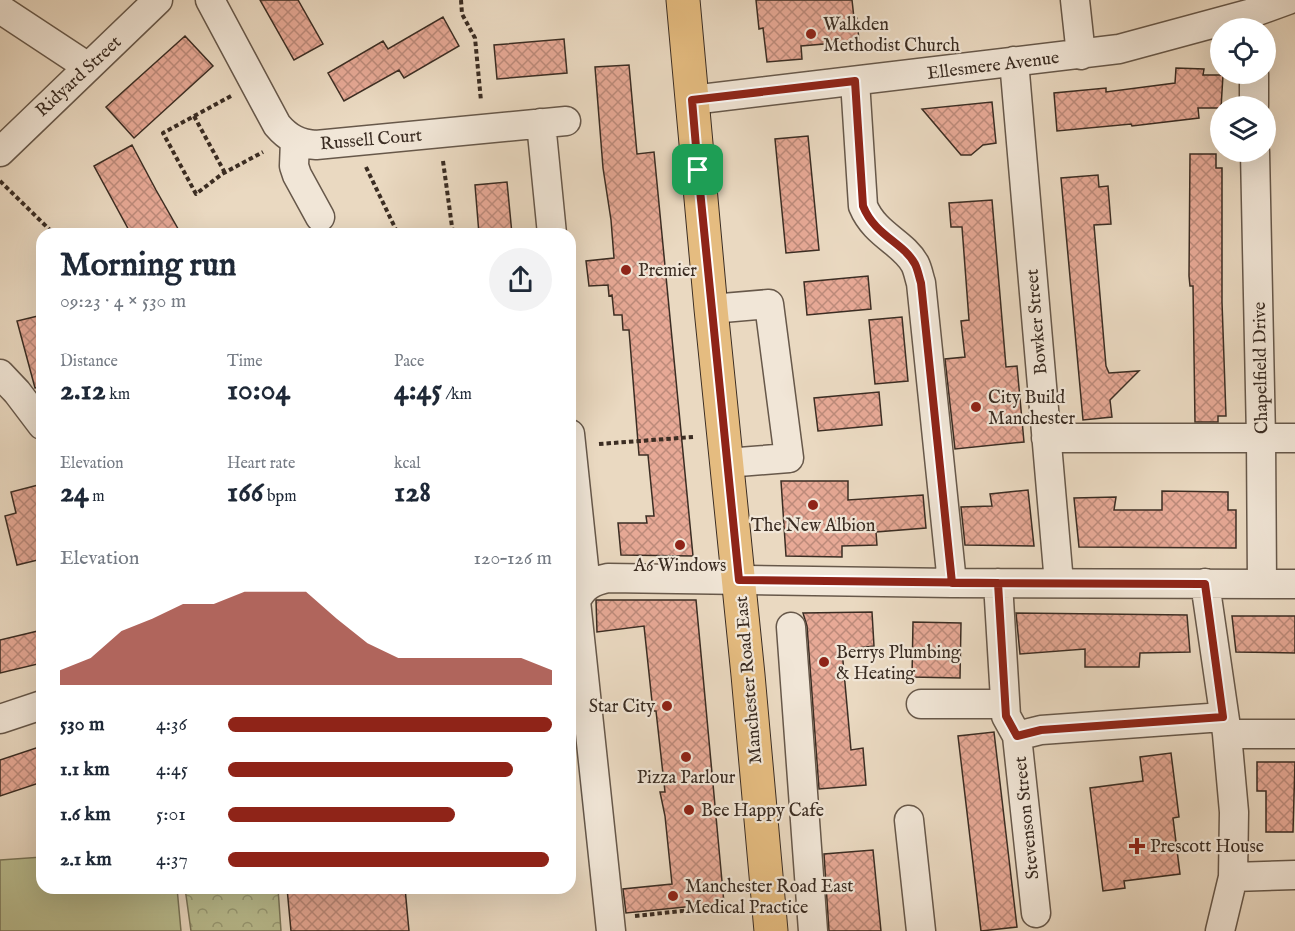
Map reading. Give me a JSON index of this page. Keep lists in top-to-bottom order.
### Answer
{
  "streets": {
    "main road": ["Manchester Road East"],
    "street": [
      "Ellesmere Avenue",
      "Ridyard Street",
      "Russell Court",
      "Bowker Street",
      "Chapelfield Drive",
      "Stevenson Street"
    ]
  },
  "crossings": [
    ["Ellesmere Avenue", "Bowker Street"],
    ["Ellesmere Avenue", "Manchester Road East"]
  ],
  "places": {
    "other": [
      "Walkden Methodist Church",
      "Premier",
      "City Build Manchester",
      "The New Albion",
      "A6 Windows",
      "Berrys Plumbing & Heating",
      "Star City",
      "Pizza Parlour",
      "Bee Happy Cafe",
      "Manchester Road East Medical Practice"
    ],
    "health": ["Prescott House"]
  },
  "page": {
    "heading": ["Morning run", "09:23 · 4 × 530 m"],
    "stats": [
      ["Distance", "2.12 km"],
      ["Time", "10:04"],
      ["Pace", "4:45 /km"],
      ["Elevation", "24 m"],
      ["Heart rate", "166 bpm"],
      ["kcal", "128"]
    ],
    "chart": ["Elevation", "120–126 m"],
    "list": [
      {
        "name": "530 m",
        "note": "4:36"
      },
      {
        "name": "1.1 km",
        "note": "4:45"
      },
      {
        "name": "1.6 km",
        "note": "5:01"
      },
      {
        "name": "2.1 km",
        "note": "4:37"
      }
    ]
  }
}
